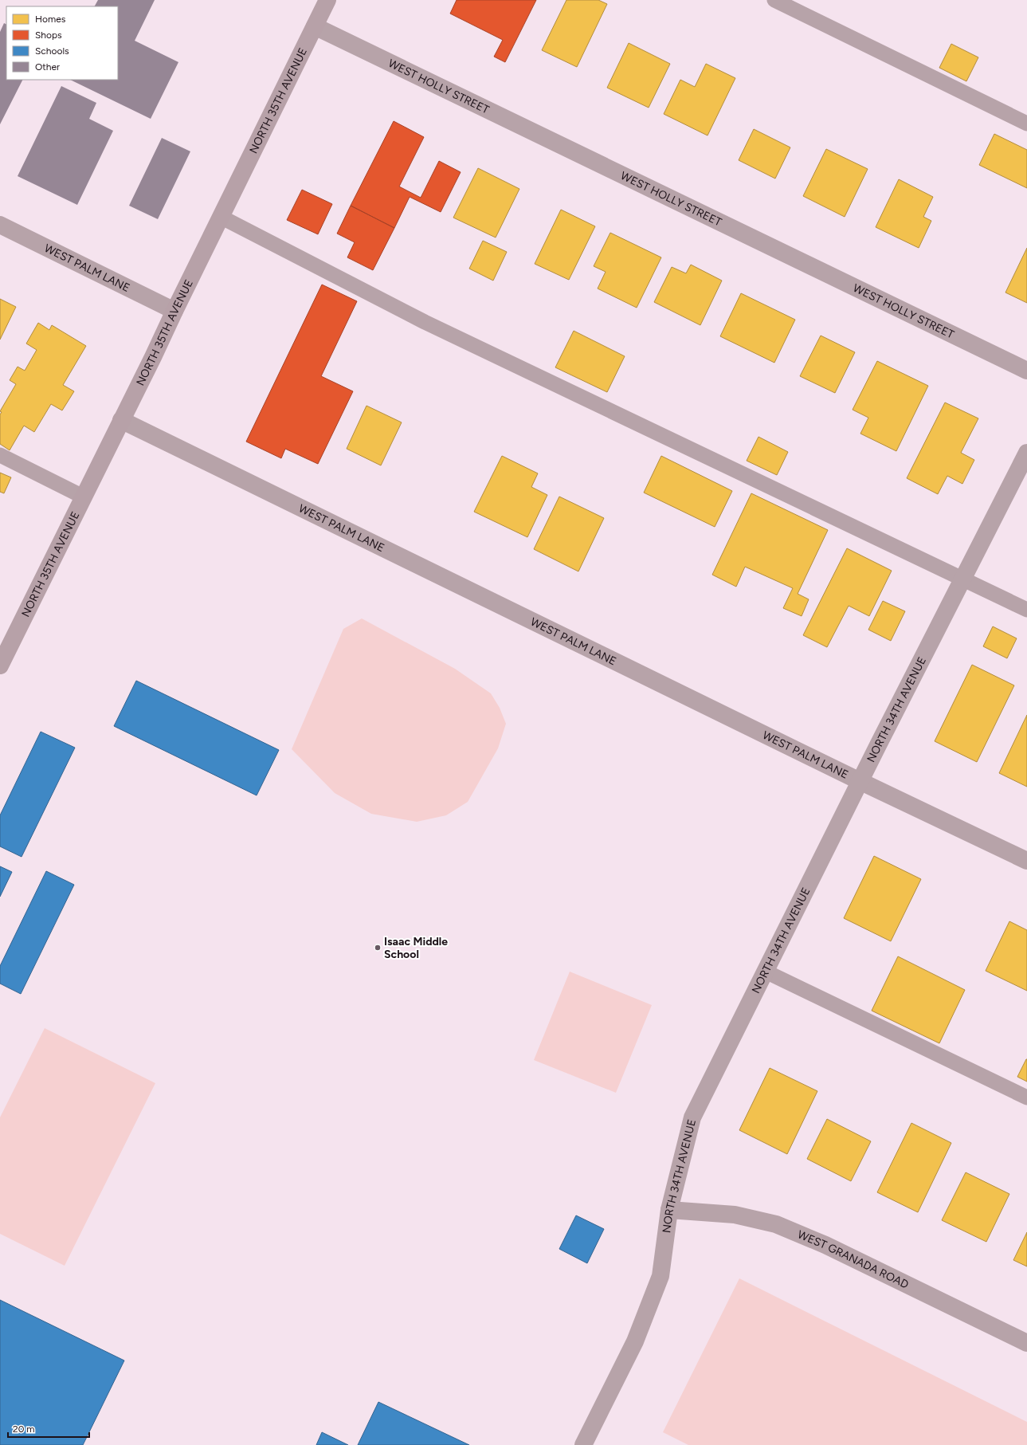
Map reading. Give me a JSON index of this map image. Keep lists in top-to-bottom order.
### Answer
{
  "streets": {
    "main road": ["NORTH 35TH AVENUE"],
    "street": [
      "WEST HOLLY STREET",
      "WEST PALM LANE",
      "NORTH 34TH AVENUE",
      "WEST GRANADA ROAD"
    ]
  },
  "crossings": [
    ["WEST HOLLY STREET", "NORTH 35TH AVENUE"],
    ["NORTH 35TH AVENUE", "WEST PALM LANE"],
    ["WEST PALM LANE", "NORTH 34TH AVENUE"],
    ["NORTH 34TH AVENUE", "WEST GRANADA ROAD"]
  ],
  "places": ["Isaac Middle School"],
  "legend": [
    "Homes",
    "Shops",
    "Schools",
    "Other"
  ],
  "scale_bar": "20 m"
}
